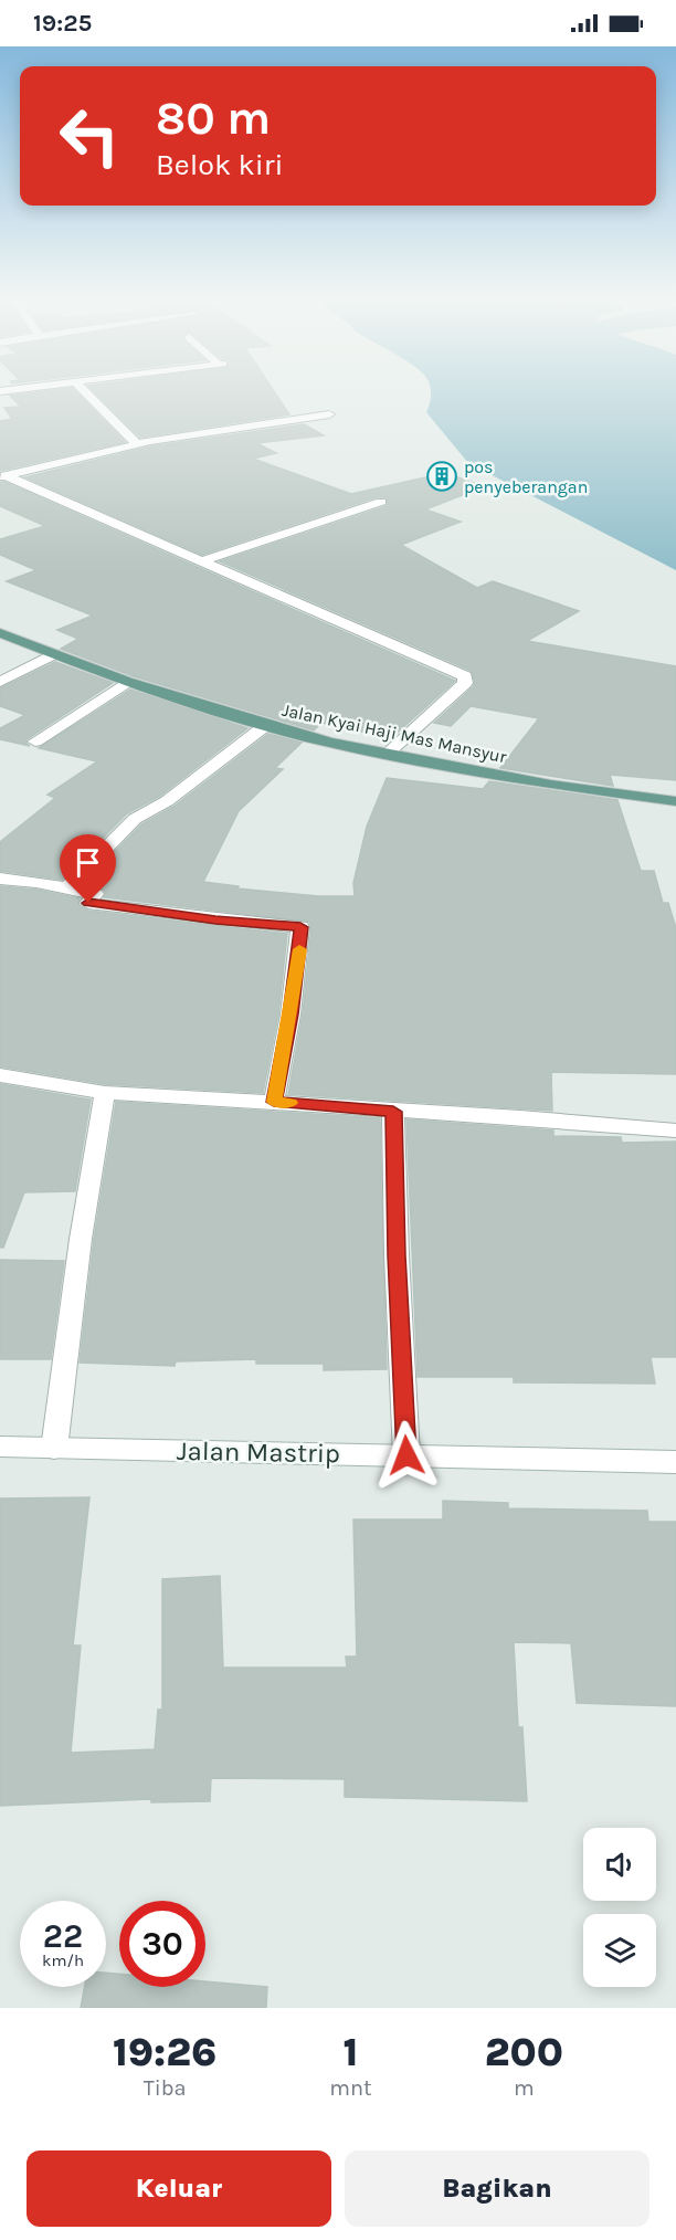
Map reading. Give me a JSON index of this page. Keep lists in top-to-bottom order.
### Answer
{
  "streets": {
    "main road": ["Jalan Kyai Haji Mas Mansyur"],
    "street": ["Jalan Mastrip"]
  },
  "places": {
    "building": ["pos penyeberangan"]
  },
  "page": {
    "status": "19:25",
    "turn": ["80 m", "Belok kiri"],
    "speed": "22 km/h",
    "limit": "30",
    "eta": [
      "19:26",
      "Tiba",
      "1",
      "mnt",
      "200",
      "m"
    ],
    "buttons": ["Keluar", "Bagikan"]
  }
}
